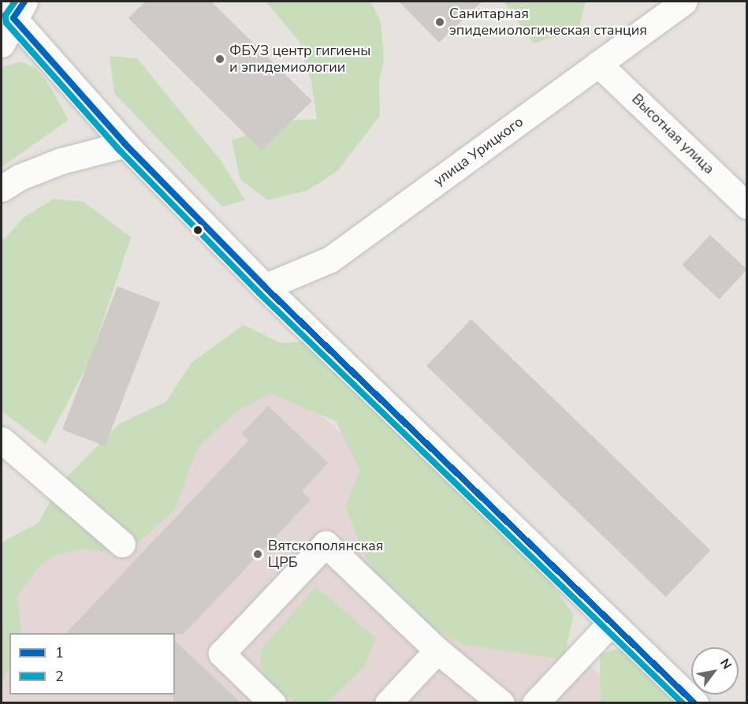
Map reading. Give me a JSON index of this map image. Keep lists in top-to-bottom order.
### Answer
{
  "streets": {
    "street": ["Высотная улица", "улица Урицкого"]
  },
  "crossings": [
    ["Высотная улица", "улица Урицкого"]
  ],
  "places": ["Санитарная эпидемиологическая станция", "ФБУЗ центр гигиены и эпидемиологии", "Вятскополянская ЦРБ"],
  "lines": ["transit line 1", "transit line 2"],
  "legend": ["1", "2"],
  "north": "top right"
}
